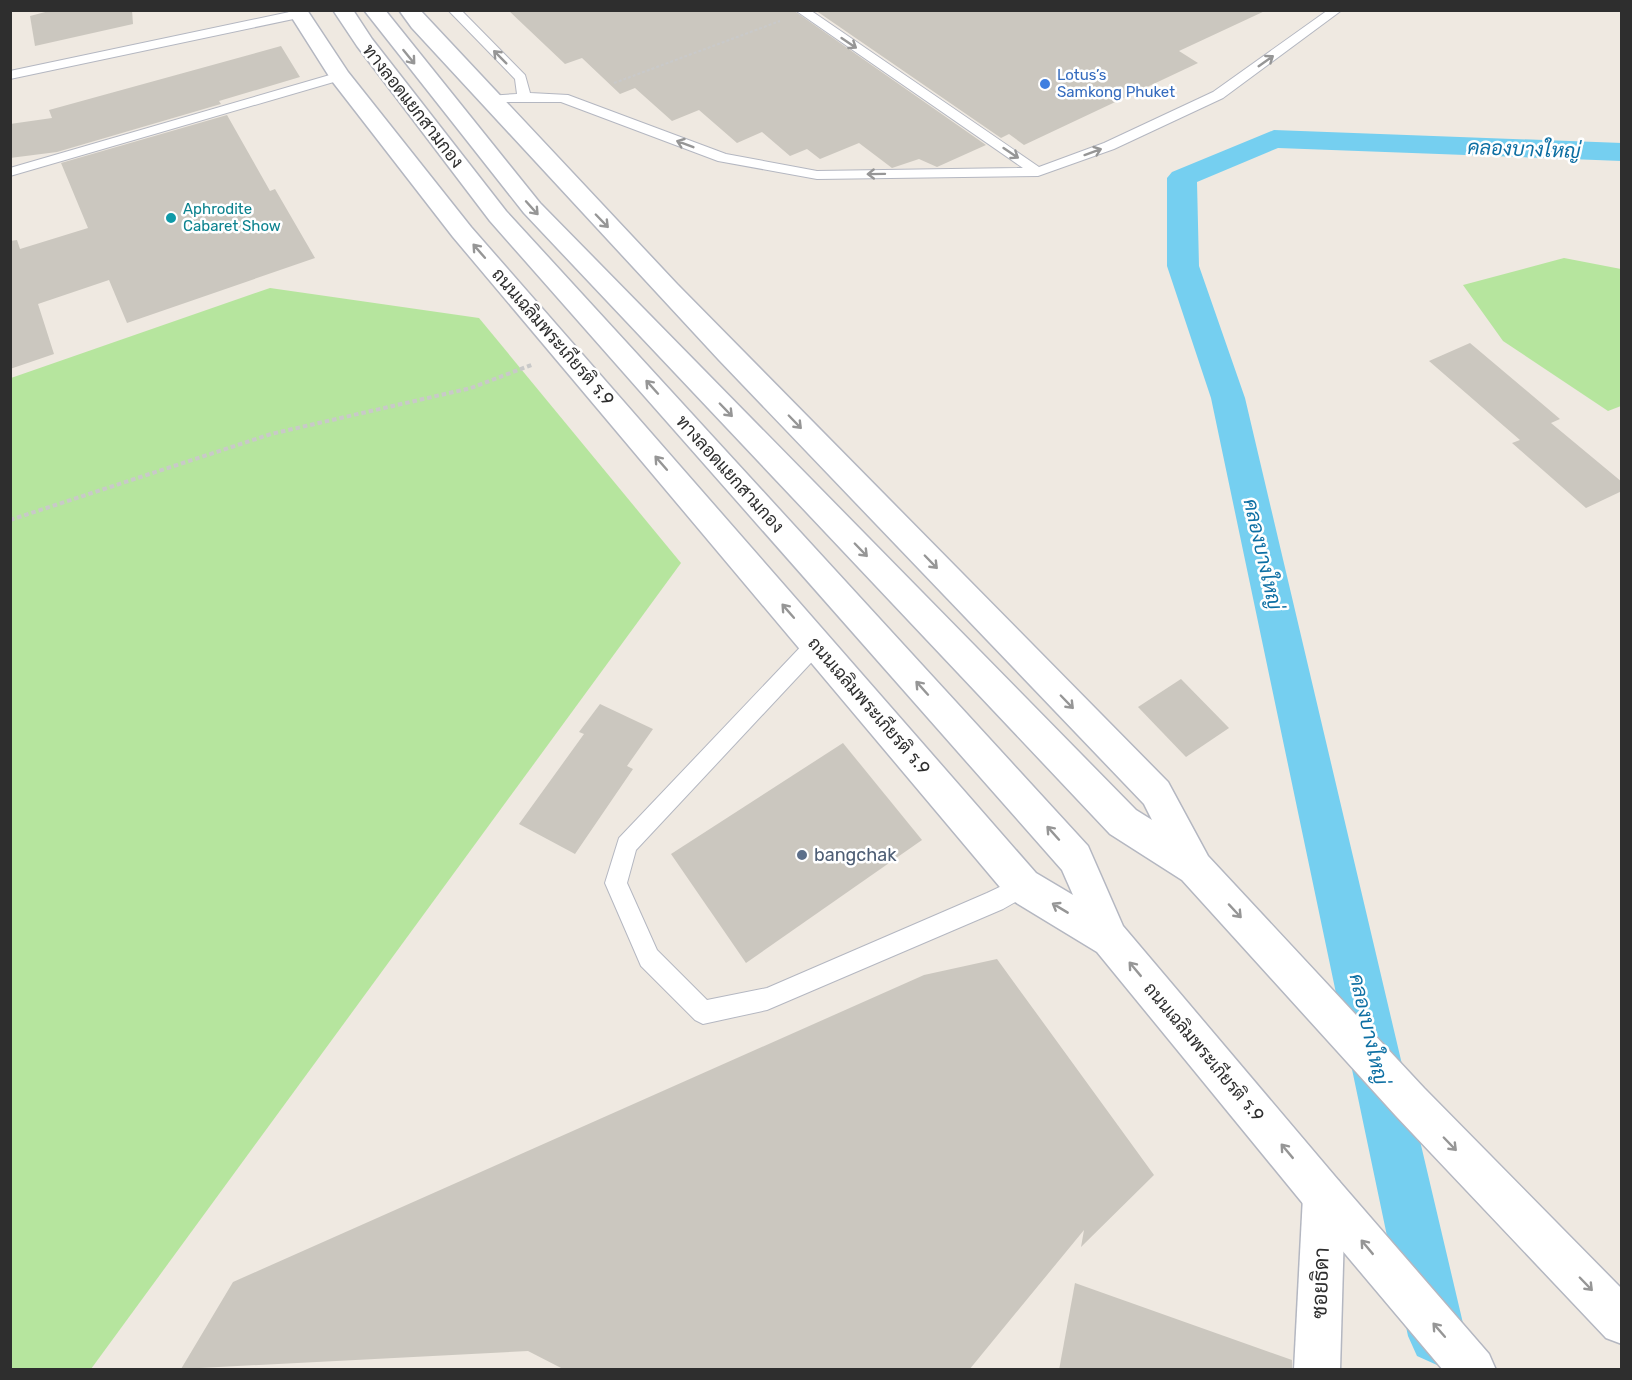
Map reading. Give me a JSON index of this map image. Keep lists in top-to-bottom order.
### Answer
{
  "streets": {
    "main road": ["ทางลอดแยกสามกอง", "ถนนเฉลิมพระเกียรติ ร.9", "ซอยธิดา"]
  },
  "crossings": [
    ["ทางลอดแยกสามกอง", "ถนนเฉลิมพระเกียรติ ร.9"],
    ["ถนนเฉลิมพระเกียรติ ร.9", "ซอยธิดา"]
  ],
  "water": ["คลองบางใหญ่"],
  "places": ["Lotus’s Samkong Phuket", "Aphrodite Cabaret Show", "bangchak"]
}
